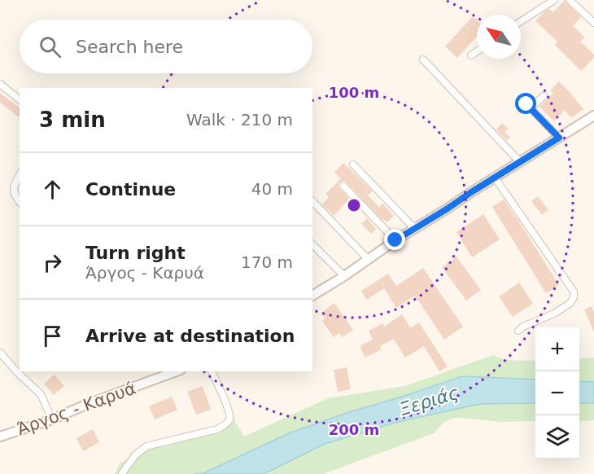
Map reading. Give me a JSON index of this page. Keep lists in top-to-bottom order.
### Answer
{
  "streets": {
    "main road": ["Άργος - Καρυά"]
  },
  "water": ["Ξεριάς"],
  "north": "top left",
  "page": {
    "search": "Search here",
    "heading": ["3 min", "Walk · 210 m"],
    "list": [
      ["Continue", "40 m"],
      ["Turn right", "Άργος - Καρυά", "170 m"],
      "Arrive at destination"
    ],
    "map_buttons": ["+", "−"]
  },
  "rings": ["100 m", "200 m"]
}
